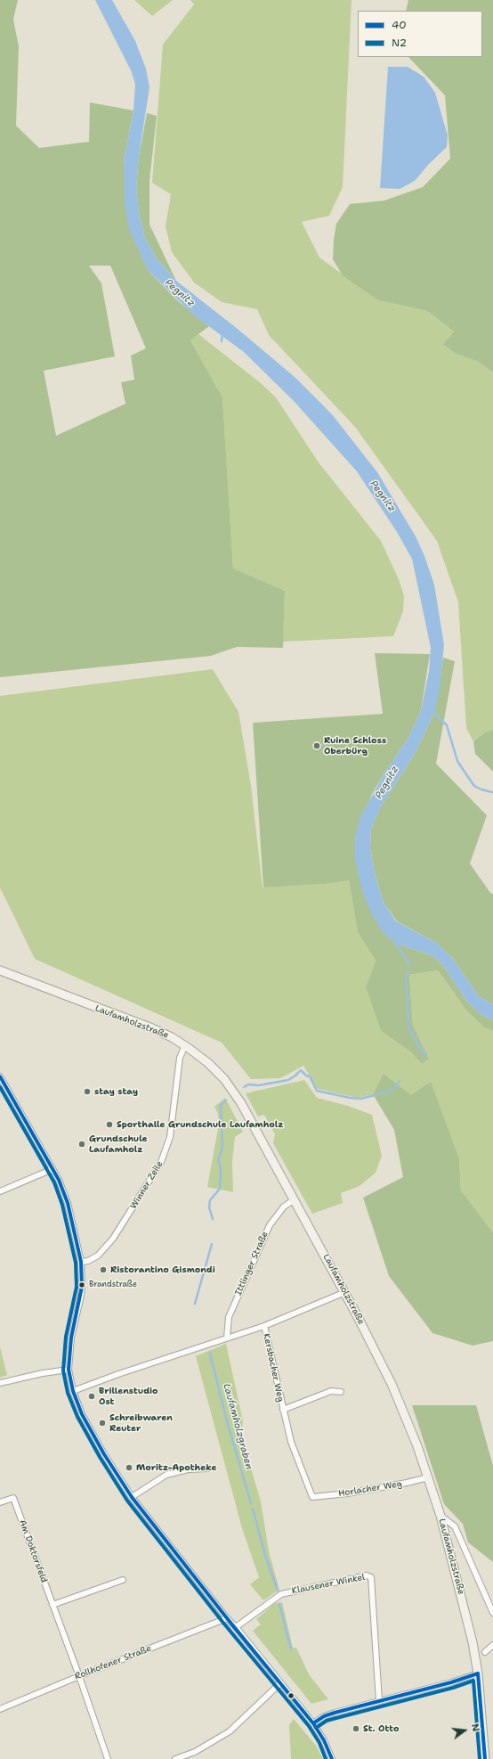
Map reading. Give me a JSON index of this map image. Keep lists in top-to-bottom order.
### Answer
{
  "streets": {
    "main road": ["Laufamholzstraße"],
    "street": [
      "Winner Zeile",
      "Ittlinger Straße",
      "Kersbacher Weg",
      "Horlacher Weg",
      "Am Doktorsfeld",
      "Klausener Winkel",
      "Rollhofener Straße"
    ]
  },
  "crossings": [
    ["Laufamholzstraße", "Winner Zeile"],
    ["Laufamholzstraße", "Ittlinger Straße"],
    ["Laufamholzstraße", "Horlacher Weg"],
    ["Kersbacher Weg", "Horlacher Weg"],
    ["Am Doktorsfeld", "Rollhofener Straße"]
  ],
  "water": ["Pegnitz", "Laufamholzgraben"],
  "places": [
    "Ruine Schloss Oberbürg",
    "stay stay",
    "Sporthalle Grundschule Laufamholz",
    "Grundschule Laufamholz",
    "Ristorantino Gismondi",
    "Brandstraße",
    "Brillenstudio Ost",
    "Schreibwaren Reuter",
    "Moritz-Apotheke",
    "St. Otto"
  ],
  "lines": ["transit line 40", "transit line N2"],
  "legend": ["40", "N2"],
  "north": "right"
}
